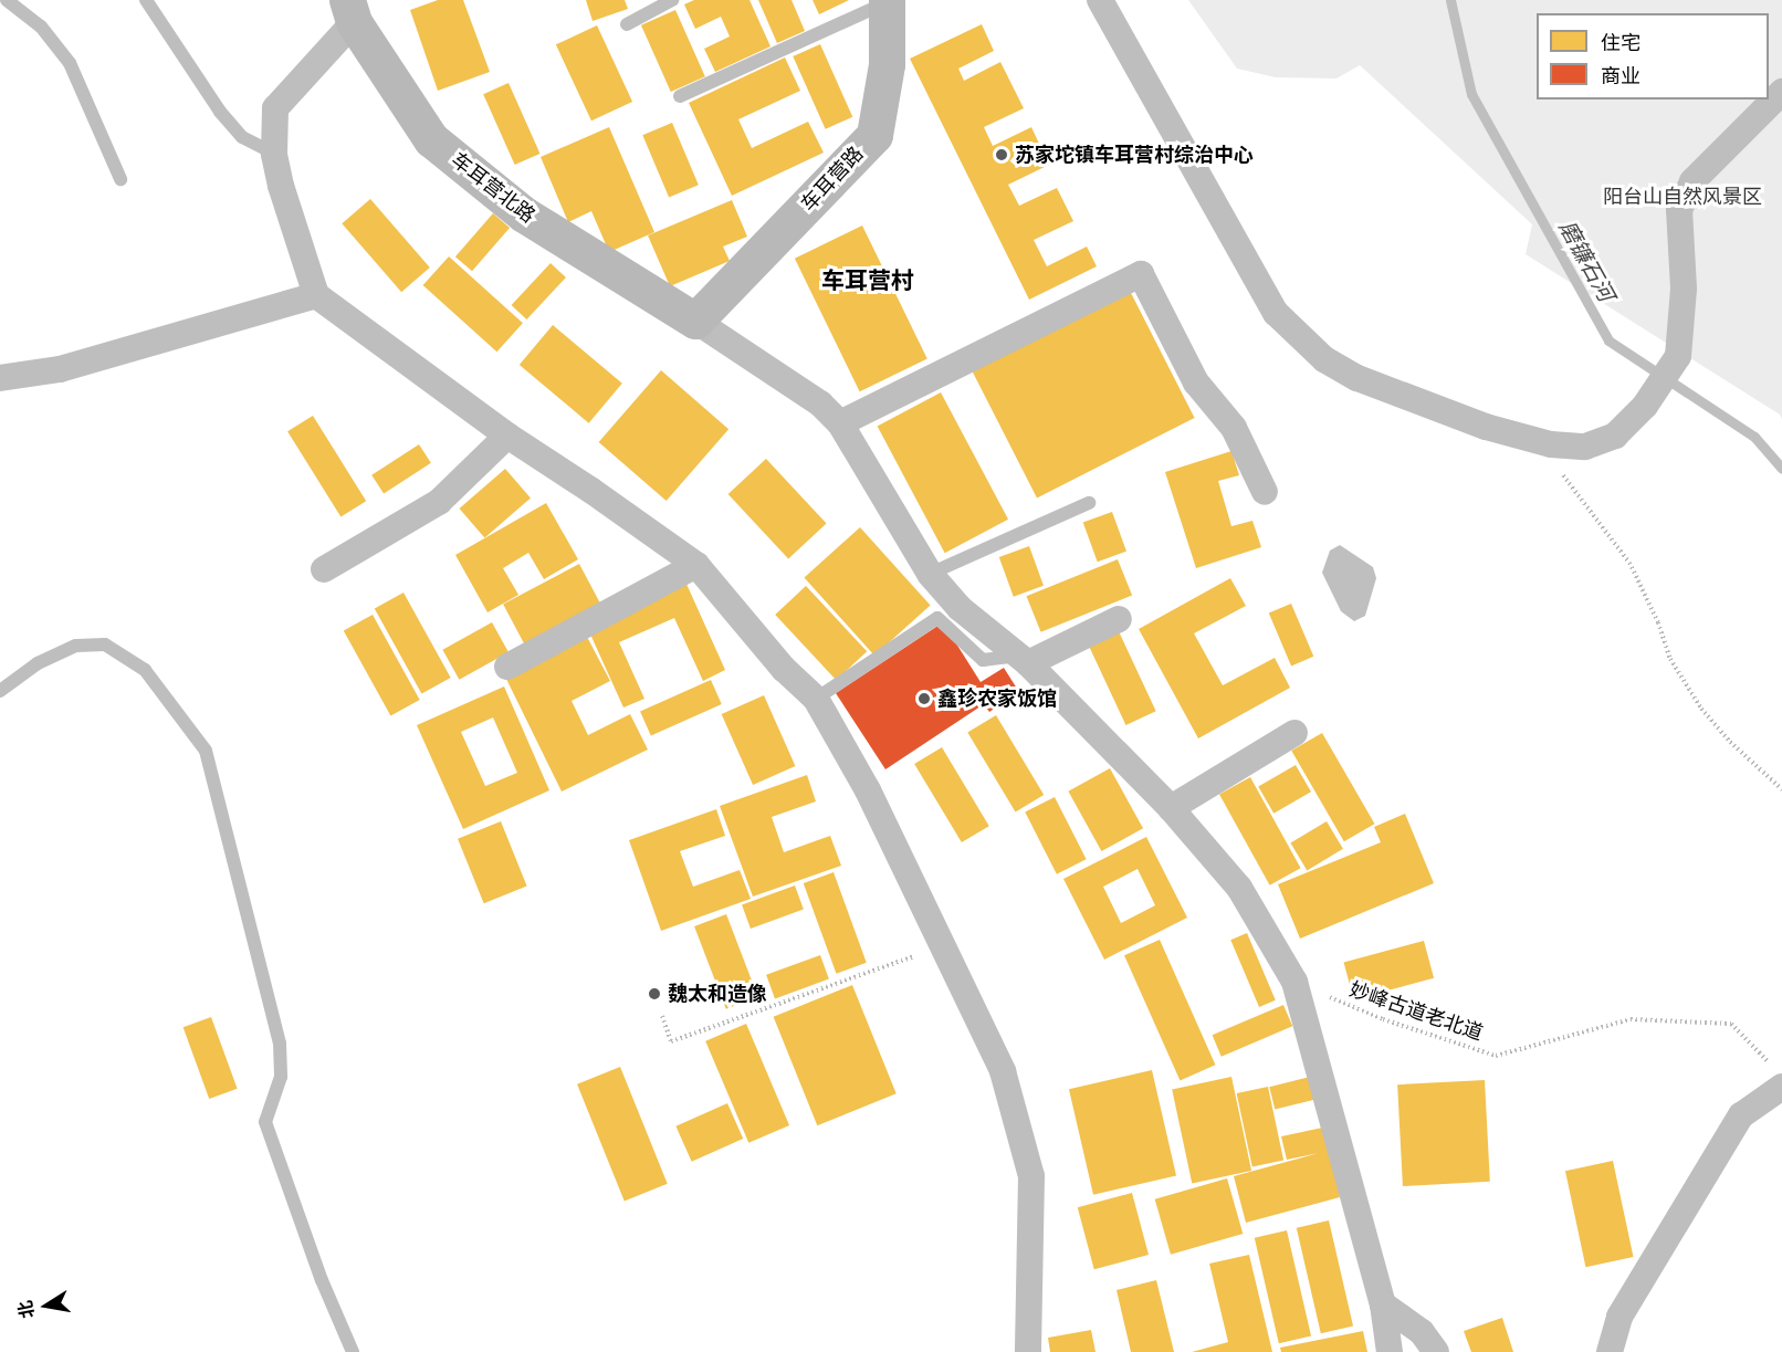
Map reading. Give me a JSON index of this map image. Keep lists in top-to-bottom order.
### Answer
{
  "streets": {
    "street": ["车耳营路", "车耳营北路"],
    "path": ["妙峰古道老北道"]
  },
  "crossings": [
    ["车耳营路", "车耳营北路"]
  ],
  "districts": ["车耳营村"],
  "water": ["磨镰石河"],
  "parks": ["阳台山自然风景区"],
  "places": ["苏家坨镇车耳营村综治中心", "鑫珍农家饭馆", "魏太和造像"],
  "legend": ["住宅", "商业"],
  "north": "left"
}
